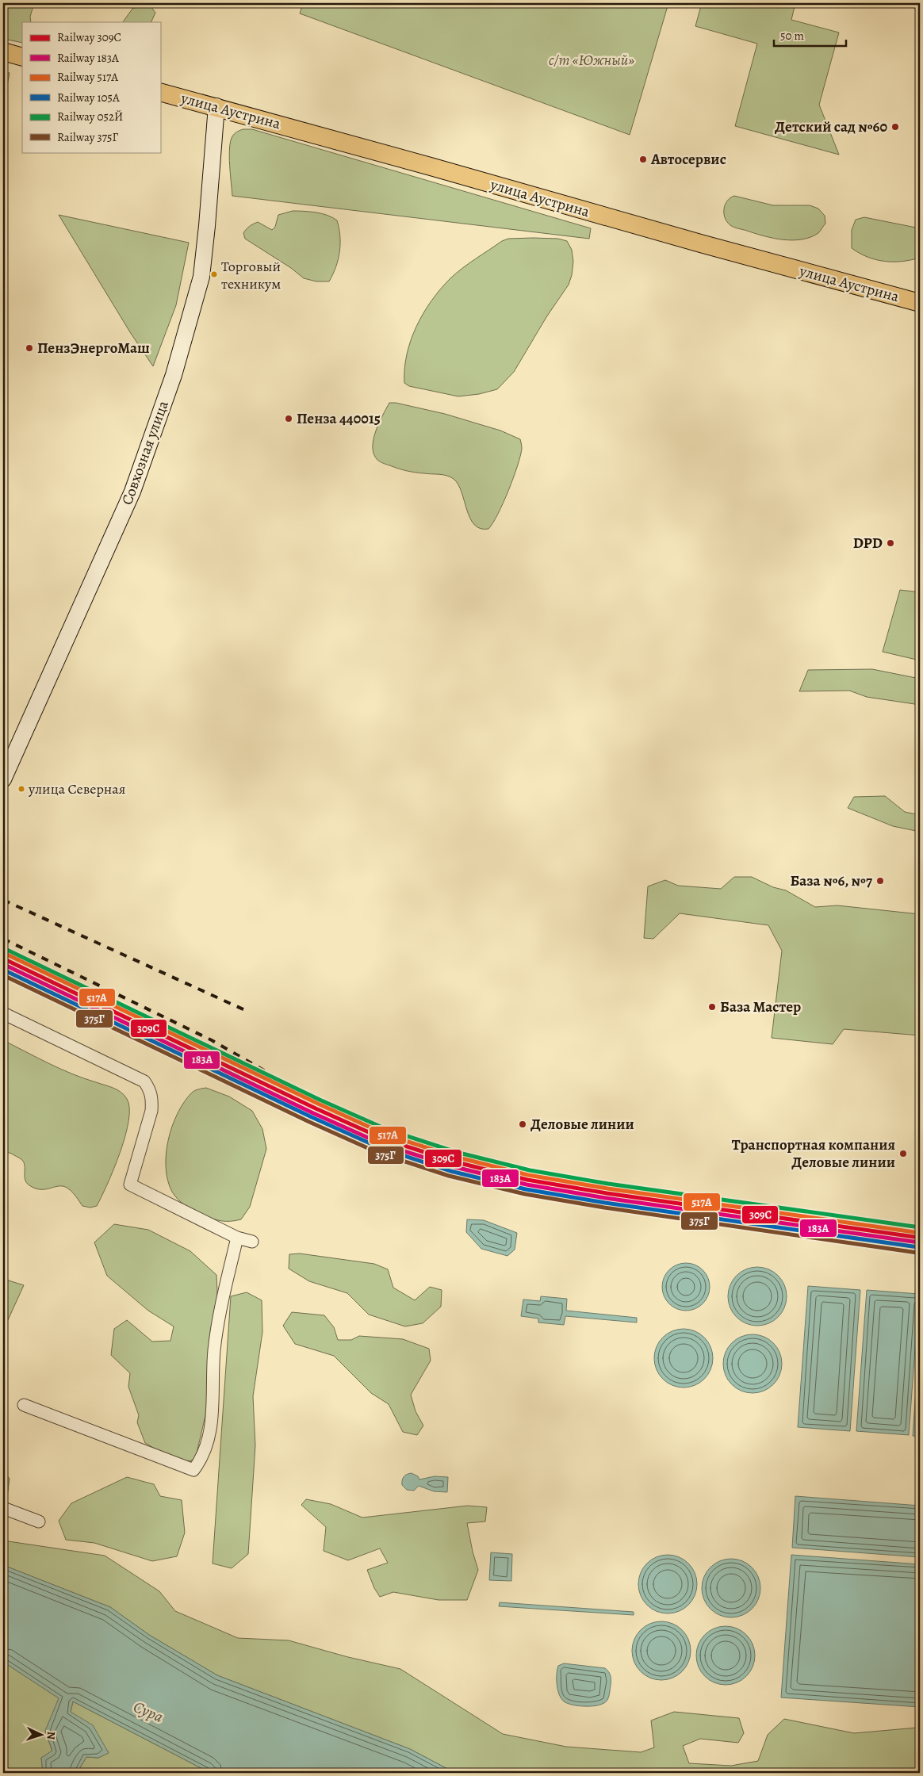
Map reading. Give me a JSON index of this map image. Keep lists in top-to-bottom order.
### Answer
{
  "streets": {
    "main road": ["улица Аустрина", "Совхозная улица"]
  },
  "crossings": [
    ["улица Аустрина", "Совхозная улица"]
  ],
  "water": ["Сура"],
  "parks": ["с/т «Южный»"],
  "places": [
    "Детский сад №60",
    "Автосервис",
    "Торговый техникум",
    "ПензЭнергоМаш",
    "Пенза 440015",
    "DPD",
    "улица Северная",
    "База №6, №7",
    "База Мастер",
    "Деловые линии",
    "Транспортная компания Деловые линии"
  ],
  "lines": [
    "rail line 052Й",
    "rail line 517А",
    "rail line 309С",
    "rail line 183А",
    "rail line 105А",
    "rail line 375Г"
  ],
  "legend": [
    "Railway 309С",
    "Railway 183А",
    "Railway 517А",
    "Railway 105А",
    "Railway 052Й",
    "Railway 375Г"
  ],
  "scale_bar": "50 m",
  "north": "right"
}
